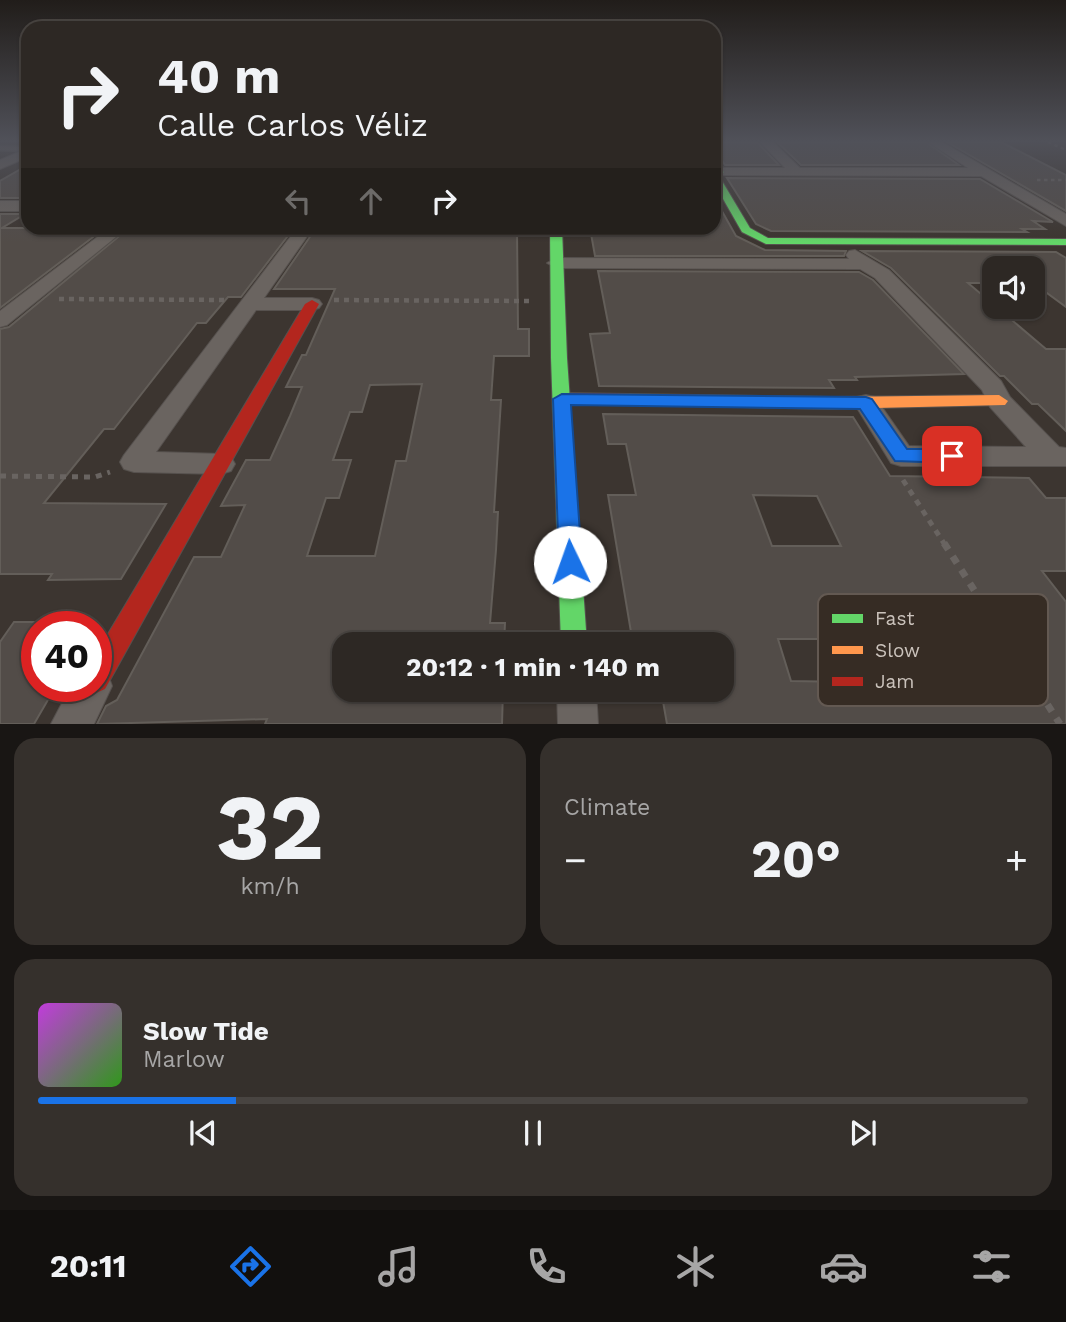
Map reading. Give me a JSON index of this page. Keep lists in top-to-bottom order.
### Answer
{
  "legend": ["Fast", "Slow", "Jam"],
  "page": {
    "turn": ["40 m", "Calle Carlos Véliz"],
    "limit": "40",
    "trip": "20:12 · 1 min · 140 m",
    "tile": [
      ["32", "km/h"],
      "Climate"
    ],
    "heat": ["−", "20°", "+"],
    "song": ["Slow Tide", "Marlow"],
    "tabs": "20:11"
  }
}
